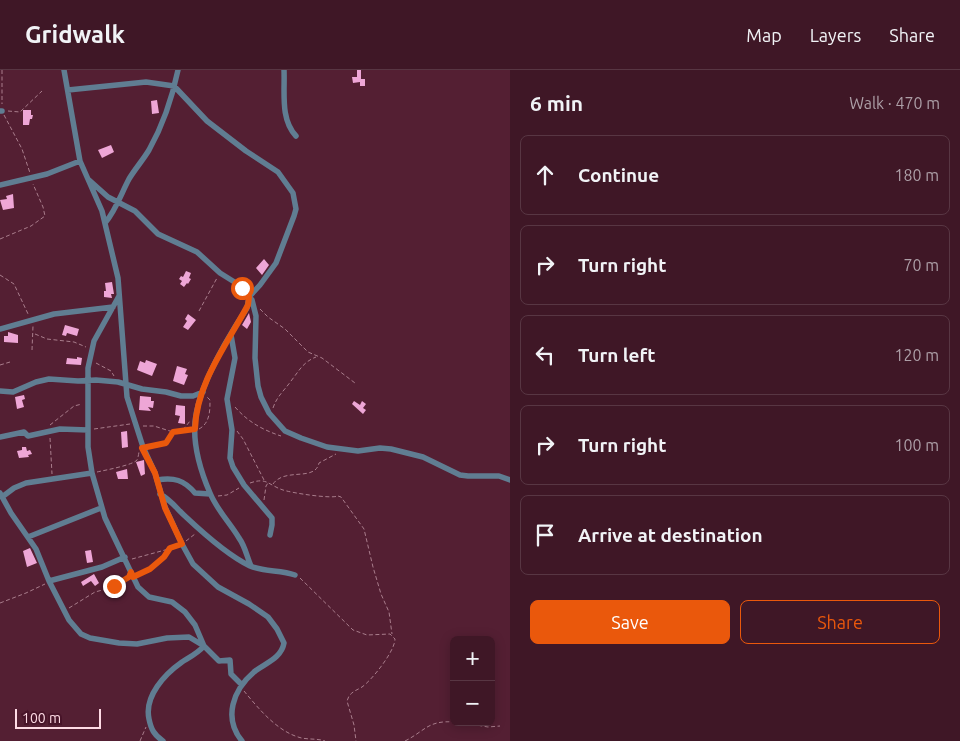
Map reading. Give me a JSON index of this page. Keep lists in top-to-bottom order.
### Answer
{
  "scale_bar": "100 m",
  "page": {
    "header": "Gridwalk",
    "nav": ["Map", "Layers", "Share"],
    "heading": ["6 min", "Walk · 470 m"],
    "list": [
      ["Continue", "180 m"],
      ["Turn right", "70 m"],
      ["Turn left", "120 m"],
      ["Turn right", "100 m"],
      "Arrive at destination"
    ],
    "buttons": ["Save", "Share"],
    "map_buttons": ["+", "−"],
    "scale": "100 m"
  }
}
